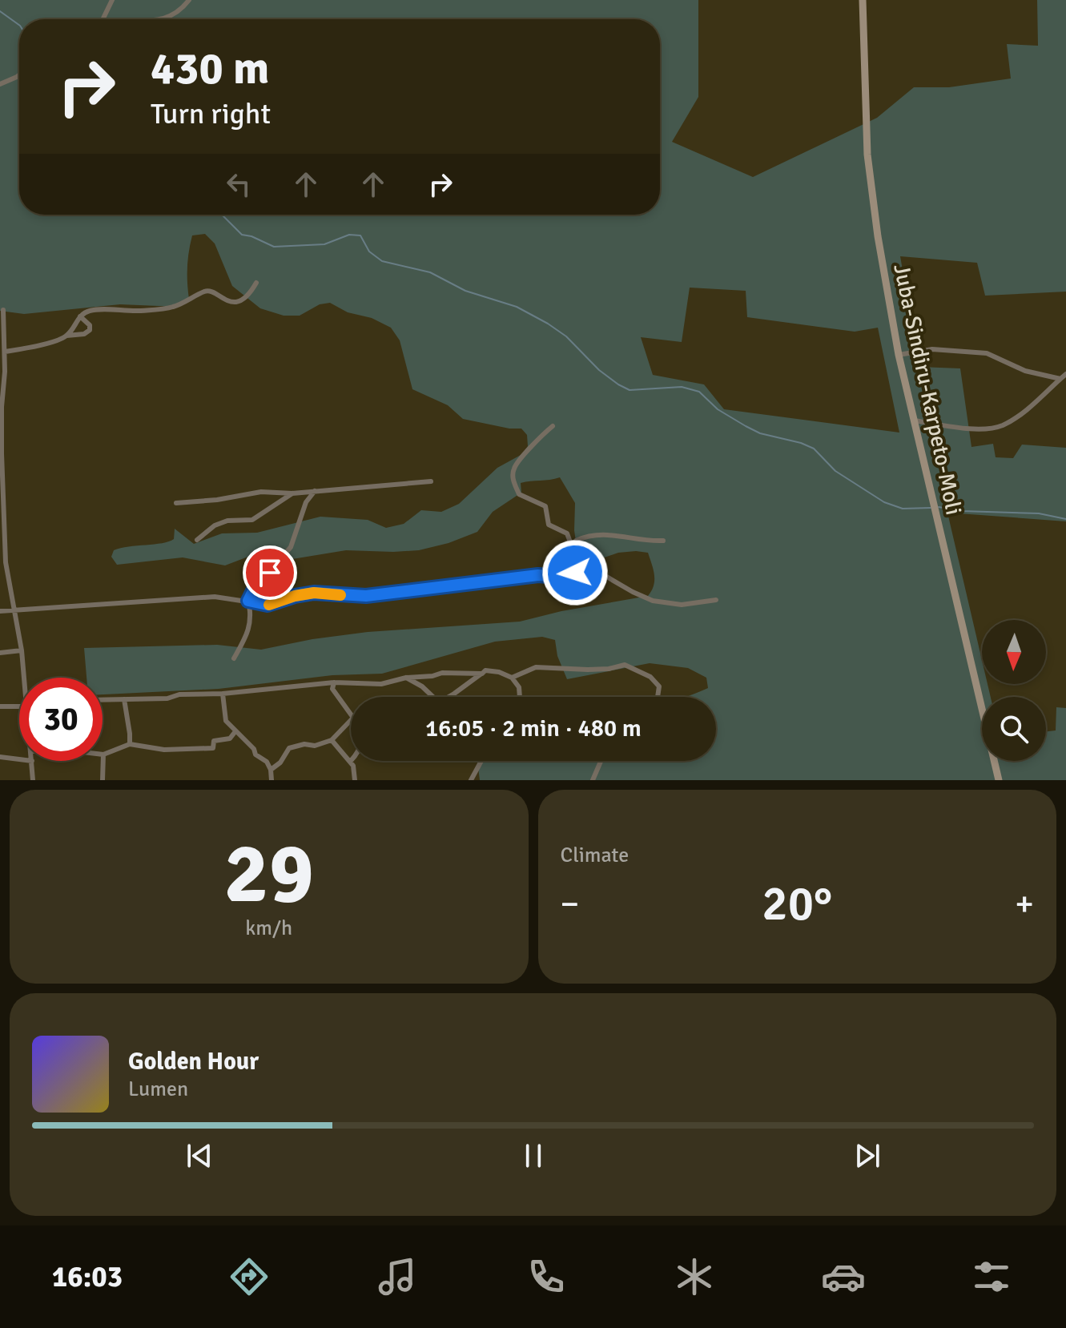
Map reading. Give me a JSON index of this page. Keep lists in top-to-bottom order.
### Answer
{
  "streets": {
    "main road": ["Juba-Sindiru-Karpeto-Moli"]
  },
  "north": "bottom",
  "page": {
    "turn": ["430 m", "Turn right"],
    "limit": "30",
    "trip": "16:05 · 2 min · 480 m",
    "tile": [
      ["29", "km/h"],
      "Climate"
    ],
    "heat": ["−", "20°", "+"],
    "song": ["Golden Hour", "Lumen"],
    "tabs": "16:03"
  }
}
